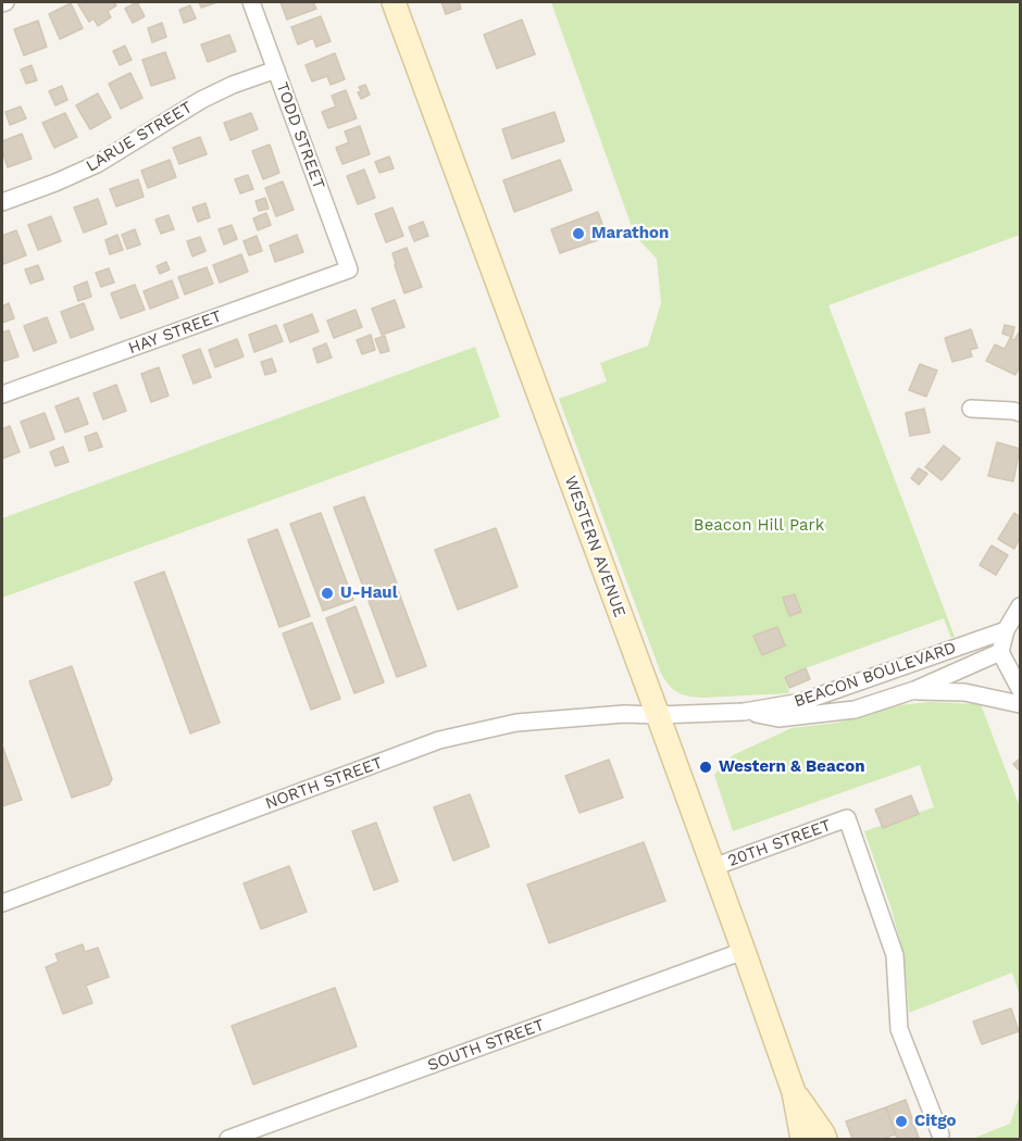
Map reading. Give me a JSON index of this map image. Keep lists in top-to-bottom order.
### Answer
{
  "streets": {
    "main road": ["WESTERN AVENUE"],
    "street": [
      "TODD STREET",
      "LARUE STREET",
      "HAY STREET",
      "BEACON BOULEVARD",
      "NORTH STREET",
      "20TH STREET",
      "SOUTH STREET"
    ]
  },
  "crossings": [
    ["TODD STREET", "LARUE STREET"],
    ["TODD STREET", "HAY STREET"],
    ["WESTERN AVENUE", "BEACON BOULEVARD"],
    ["WESTERN AVENUE", "NORTH STREET"],
    ["WESTERN AVENUE", "20TH STREET"],
    ["WESTERN AVENUE", "SOUTH STREET"],
    ["BEACON BOULEVARD", "NORTH STREET"]
  ],
  "parks": ["Beacon Hill Park"],
  "places": [
    "Marathon",
    "U-Haul",
    "Western & Beacon",
    "Citgo"
  ]
}
